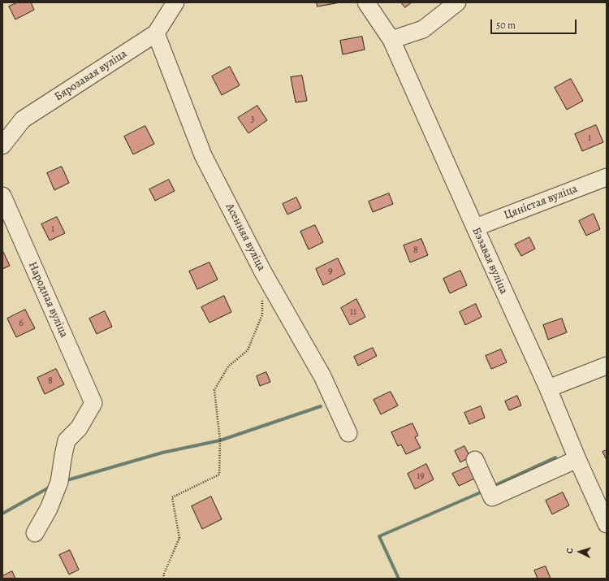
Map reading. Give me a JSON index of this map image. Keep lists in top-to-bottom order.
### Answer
{
  "streets": {
    "street": [
      "Бярозавая вуліца",
      "Цяністая вуліца",
      "Асенняя вуліца",
      "Бэзавая вуліца",
      "Народная вуліца"
    ]
  },
  "crossings": [
    ["Бярозавая вуліца", "Асенняя вуліца"],
    ["Цяністая вуліца", "Бэзавая вуліца"]
  ],
  "house_numbers": [
    "3",
    "1",
    "1",
    "8",
    "9",
    "11",
    "6",
    "8",
    "19"
  ],
  "scale_bar": "50 m",
  "north": "left"
}
